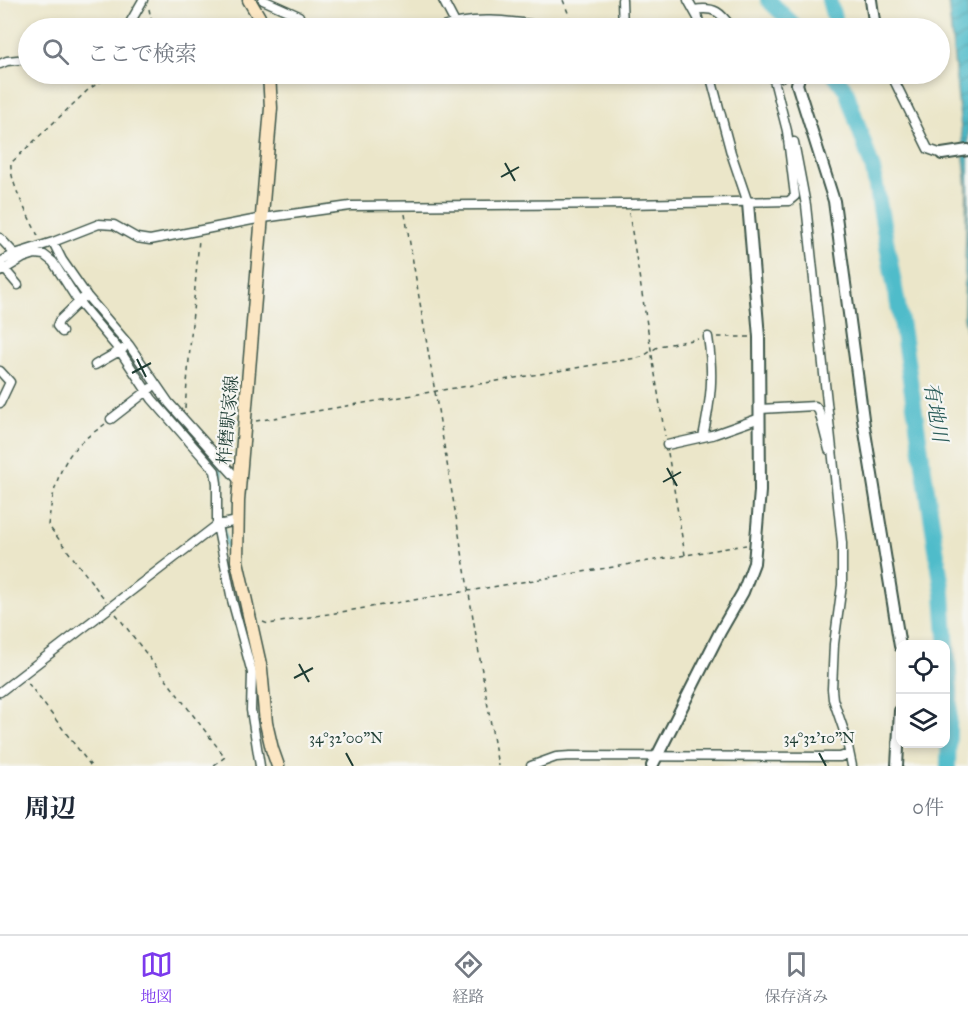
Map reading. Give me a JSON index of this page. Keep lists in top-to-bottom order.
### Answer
{
  "streets": {
    "main road": ["柞磨駅家線"]
  },
  "water": ["有地川"],
  "page": {
    "search": "ここで検索",
    "heading": ["周辺", "0件"],
    "nav": ["地図", "経路", "保存済み"]
  },
  "coordinates": ["34°32'00\"N", "34°32'10\"N"]
}
